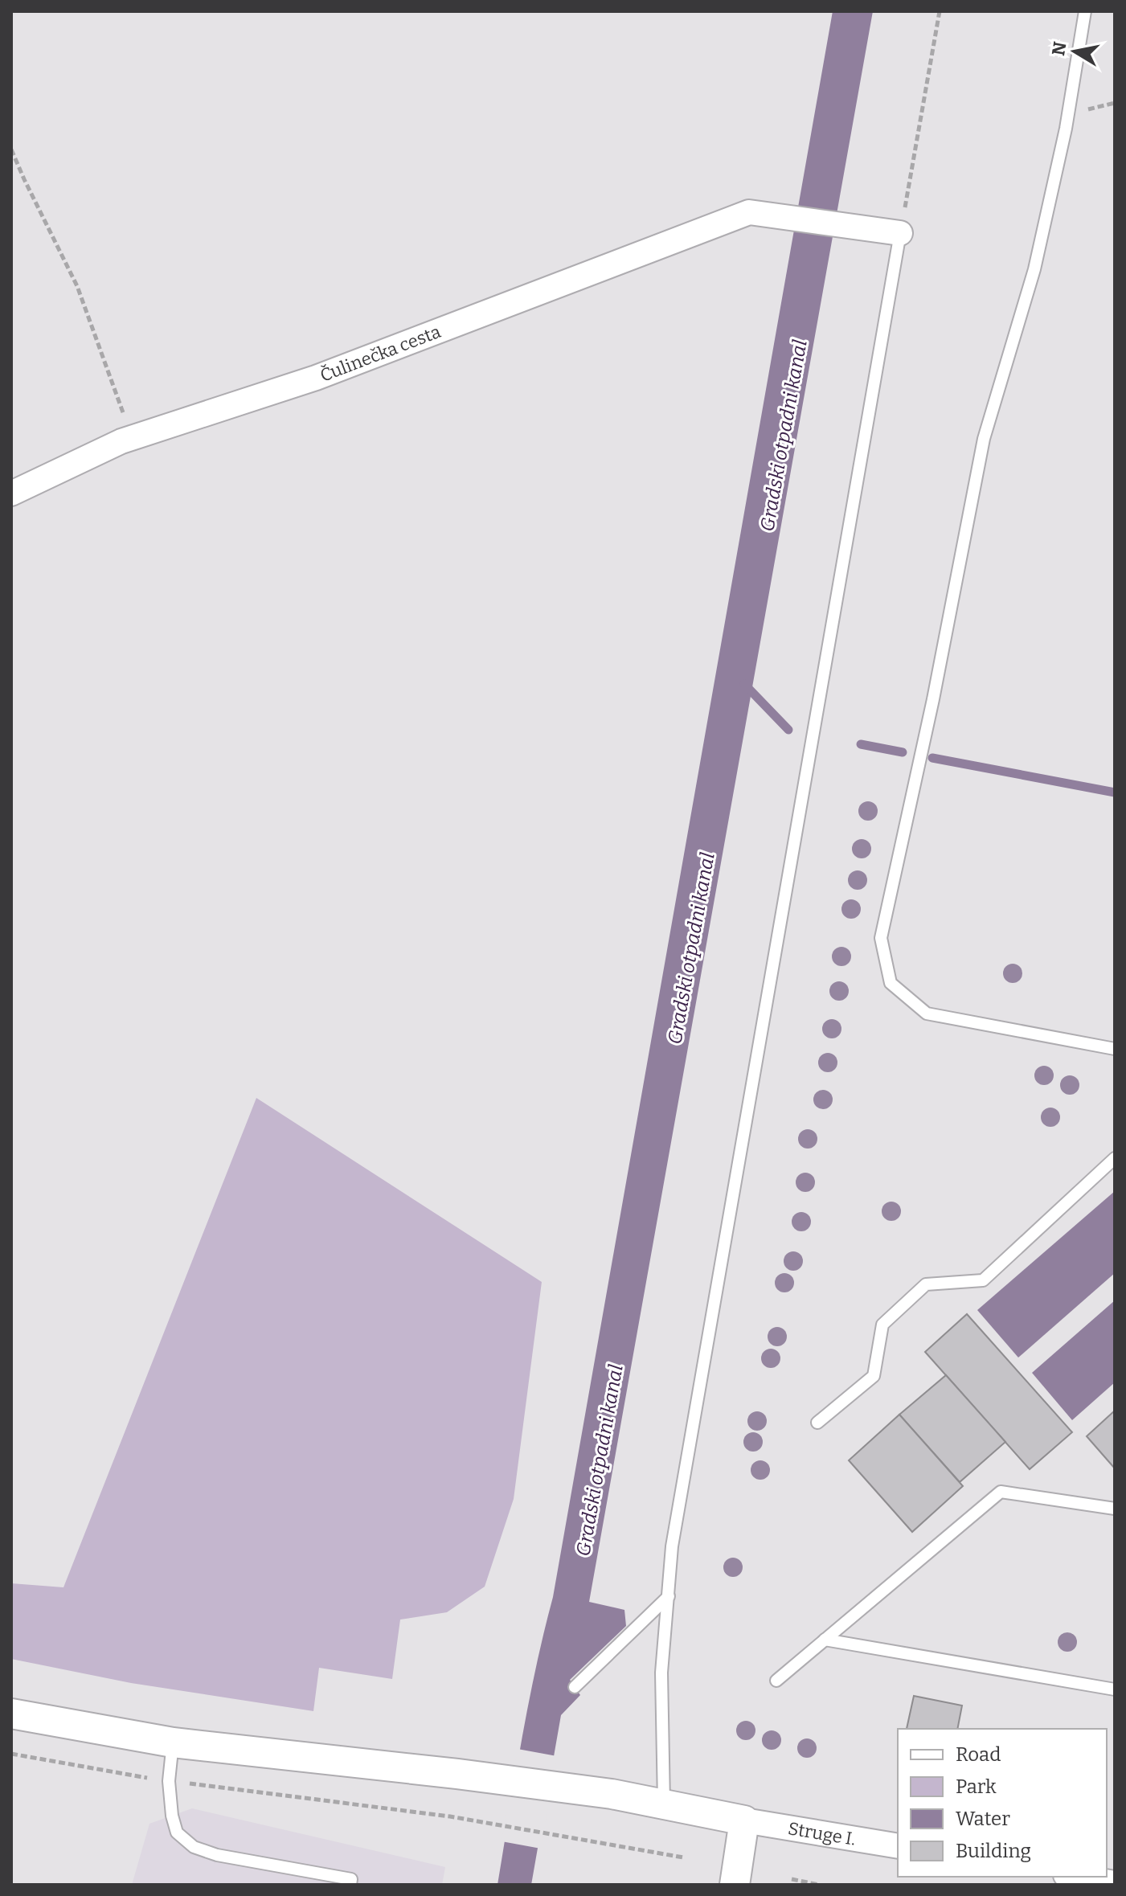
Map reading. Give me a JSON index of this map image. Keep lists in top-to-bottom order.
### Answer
{
  "streets": {
    "street": ["Čulinečka cesta", "Struge I."]
  },
  "water": ["Gradski otpadni kanal"],
  "legend": [
    "Road",
    "Park",
    "Water",
    "Building"
  ],
  "north": "left"
}
